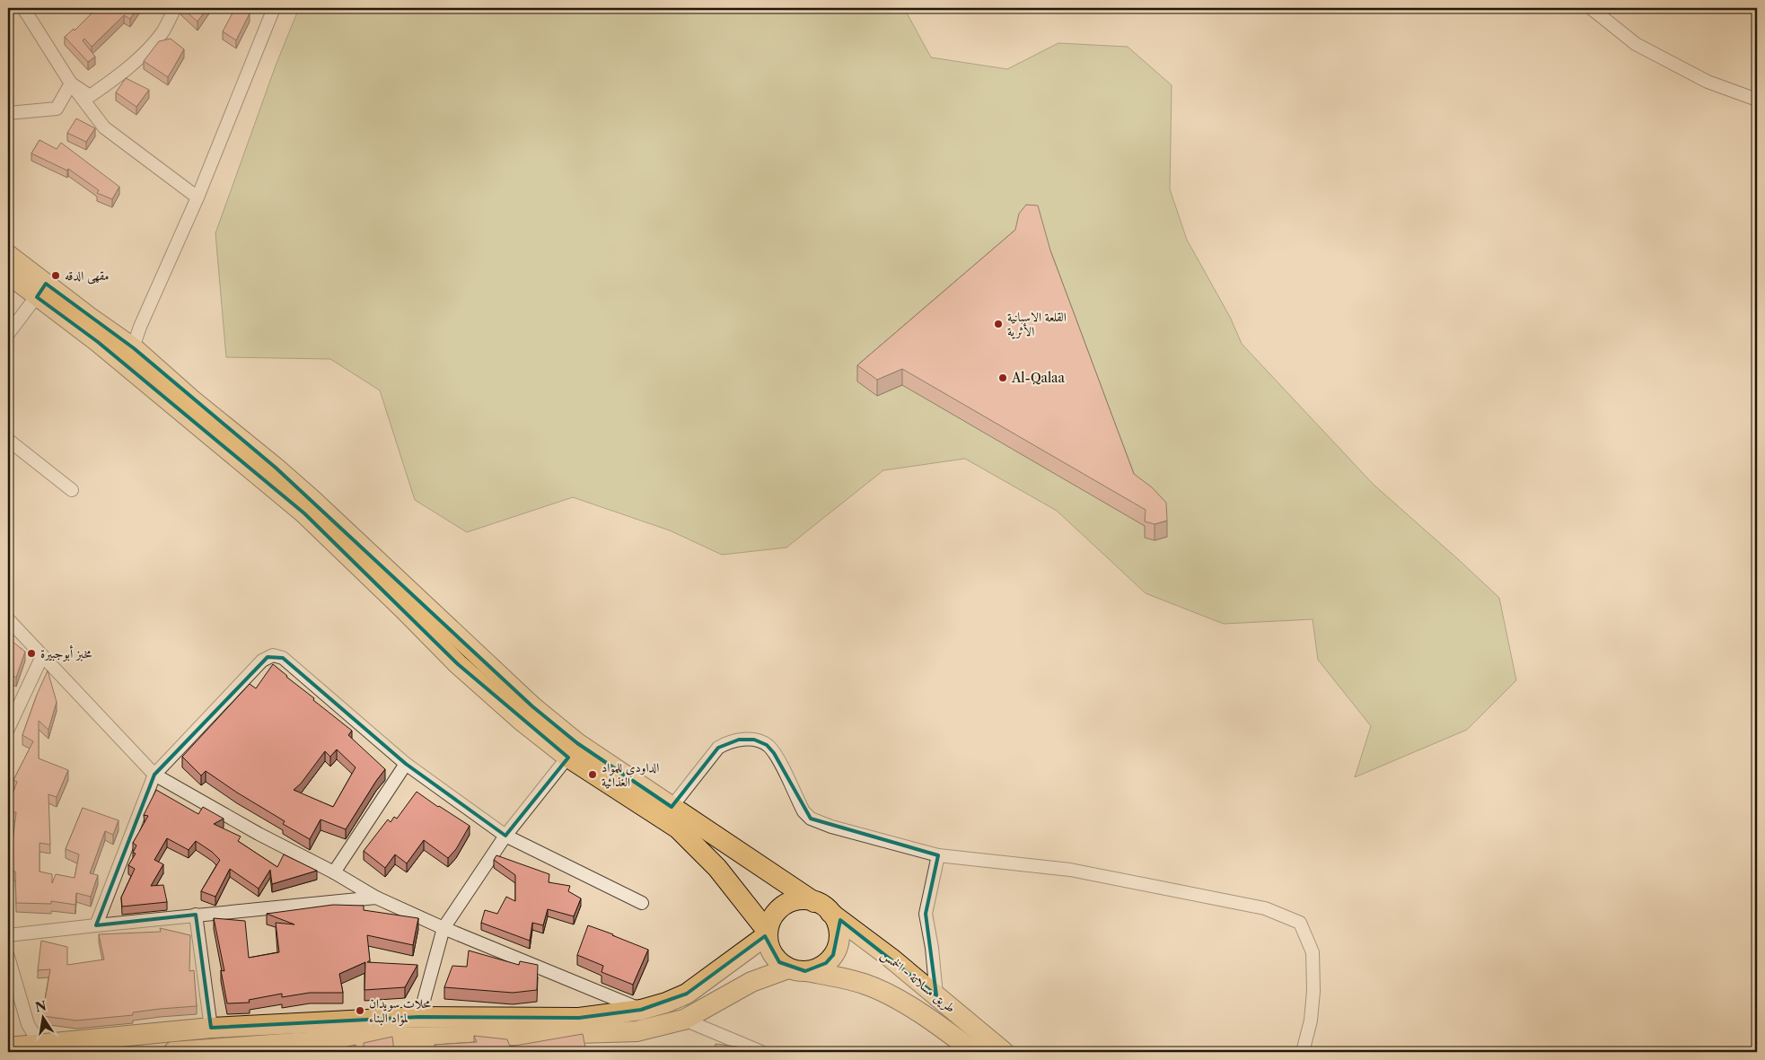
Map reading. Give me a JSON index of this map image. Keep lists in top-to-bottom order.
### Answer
{
  "streets": {
    "main road": ["طريق مسلاتة - الخمس"]
  },
  "places": [
    "مقهى الدقه",
    "القلعة الاسبانية الأثرية",
    "Al-Qalaa",
    "مخبز أبوجبيرة",
    "الداودي للمواد الغذائية",
    "محلات سويدان لمواد البناء"
  ],
  "north": "top"
}
